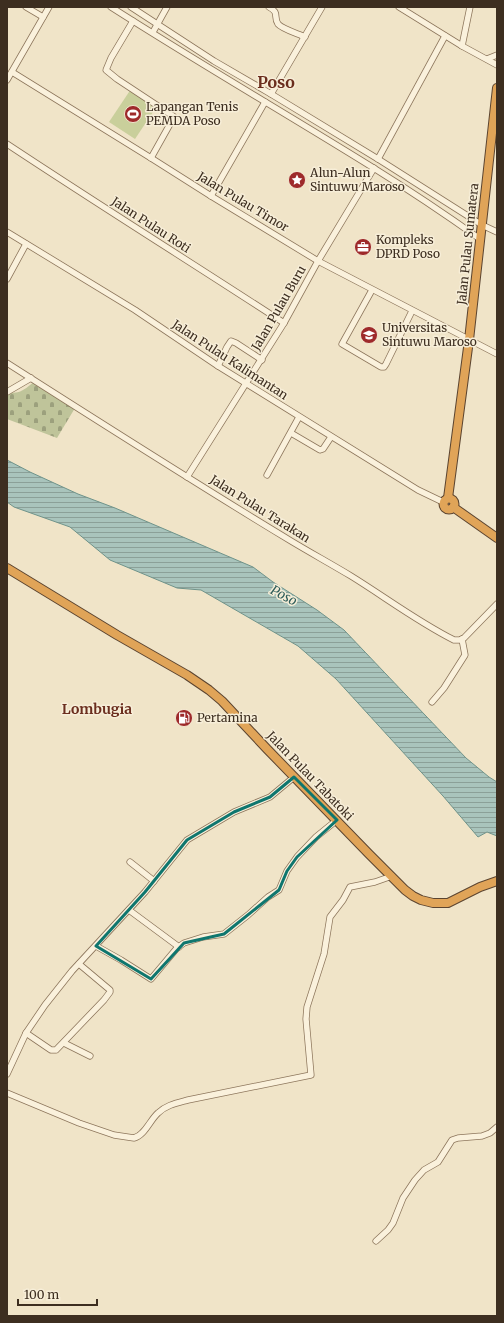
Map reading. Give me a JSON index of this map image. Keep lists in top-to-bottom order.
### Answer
{
  "streets": {
    "highway": ["Jalan Pulau Sumatera", "Jalan Pulau Tabatoki"],
    "street": [
      "Jalan Pulau Timor",
      "Jalan Pulau Roti",
      "Jalan Pulau Buru",
      "Jalan Pulau Kalimantan",
      "Jalan Pulau Tarakan"
    ]
  },
  "crossings": [
    ["Jalan Pulau Timor", "Jalan Pulau Sumatera"],
    ["Jalan Pulau Timor", "Jalan Pulau Buru"],
    ["Jalan Pulau Roti", "Jalan Pulau Buru"],
    ["Jalan Pulau Sumatera", "Jalan Pulau Kalimantan"],
    ["Jalan Pulau Buru", "Jalan Pulau Kalimantan"],
    ["Jalan Pulau Buru", "Jalan Pulau Tarakan"]
  ],
  "districts": ["Poso", "Lombugia"],
  "water": ["Poso"],
  "places": {
    "sports": ["Lapangan Tenis PEMDA Poso"],
    "place": ["Alun-Alun Sintuwu Maroso"],
    "office": ["Kompleks DPRD Poso"],
    "school or university": ["Universitas Sintuwu Maroso"],
    "fuel station": ["Pertamina"]
  },
  "scale_bar": "100 m"
}
